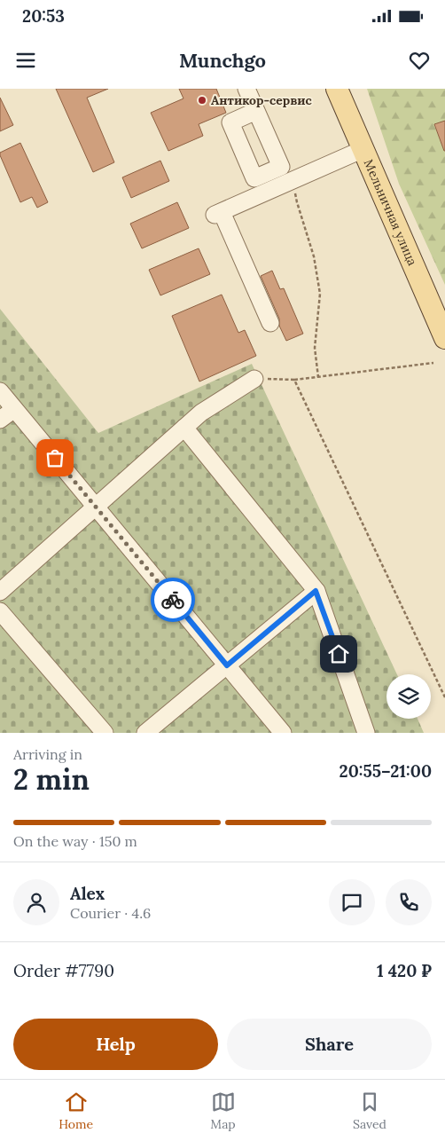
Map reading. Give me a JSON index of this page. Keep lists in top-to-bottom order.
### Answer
{
  "streets": {
    "main road": ["Мельничная улица"]
  },
  "places": ["Антикор-сервис"],
  "page": {
    "status": "20:53",
    "header": "Munchgo",
    "heading": ["2 min", "Arriving in", "20:55–21:00"],
    "panel": [
      "Alex",
      "Courier · 4.6",
      "Order #7790",
      "1 420 ₽"
    ],
    "bar": "On the way · 150 m",
    "buttons": ["Help", "Share"],
    "tabs": ["Home", "Map", "Saved"]
  }
}
